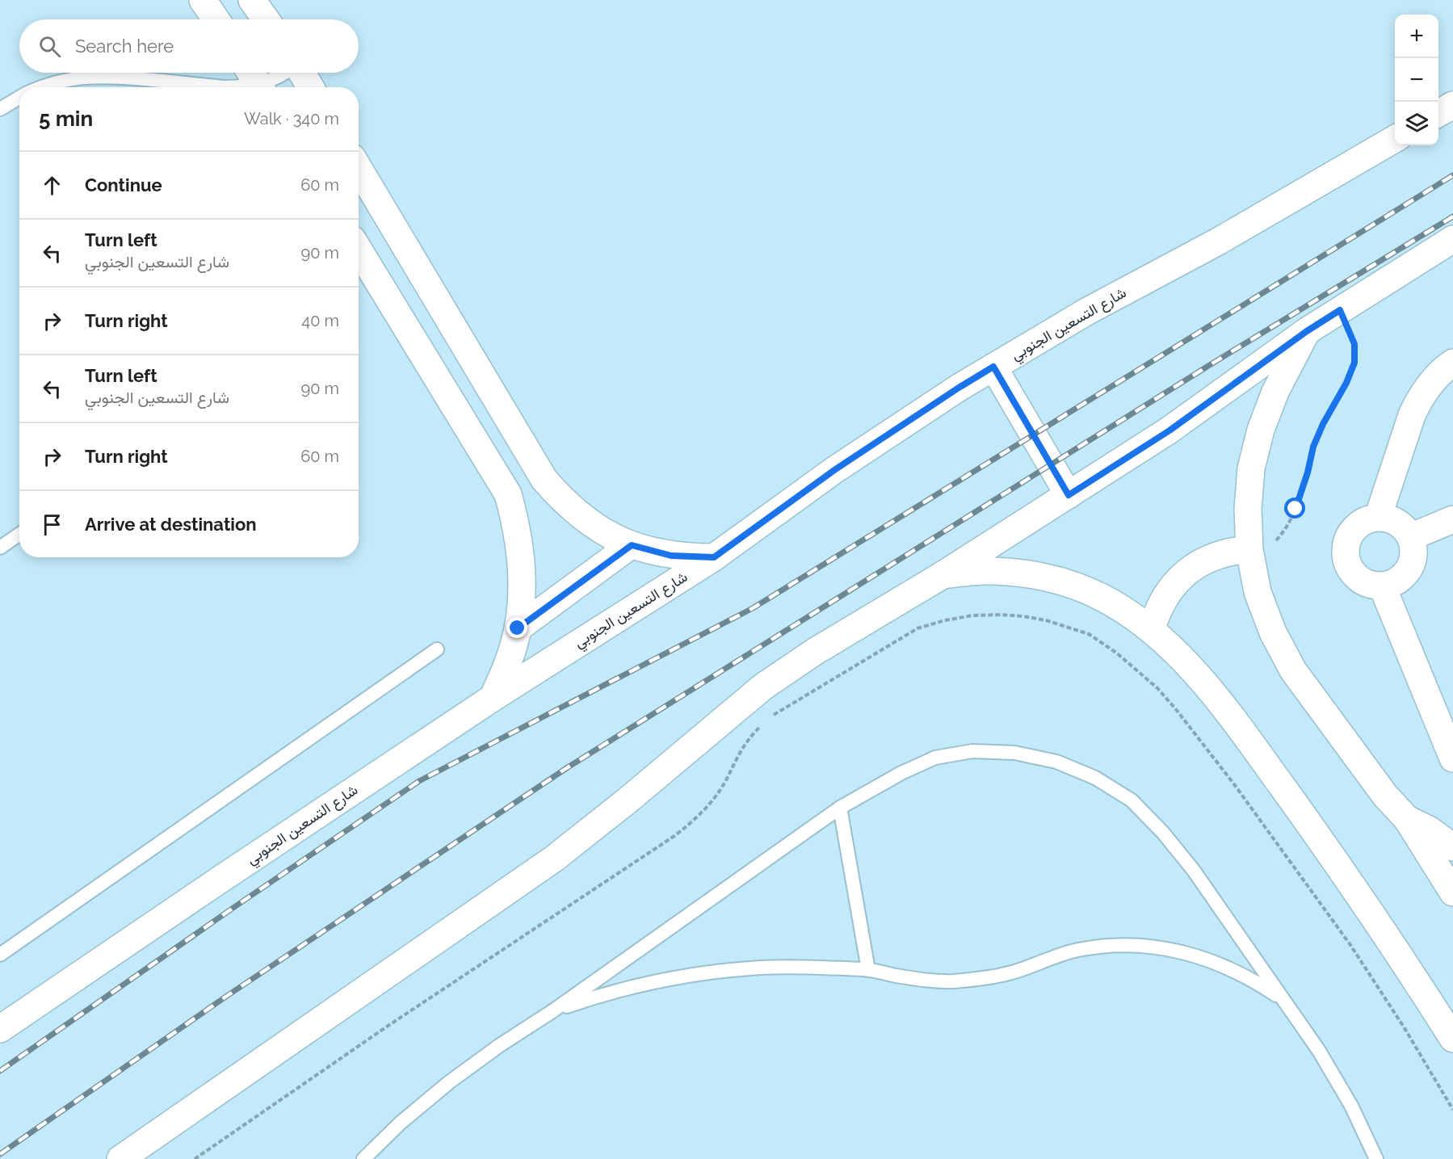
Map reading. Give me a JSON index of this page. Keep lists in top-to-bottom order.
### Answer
{
  "streets": {
    "main road": ["شارع التسعين الجنوبي"]
  },
  "page": {
    "map_buttons": ["+", "−"],
    "search": "Search here",
    "heading": ["5 min", "Walk · 340 m"],
    "list": [
      ["Continue", "60 m"],
      ["Turn left", "شارع التسعين الجنوبي", "90 m"],
      ["Turn right", "40 m"],
      ["Turn left", "شارع التسعين الجنوبي", "90 m"],
      ["Turn right", "60 m"],
      "Arrive at destination"
    ]
  }
}
